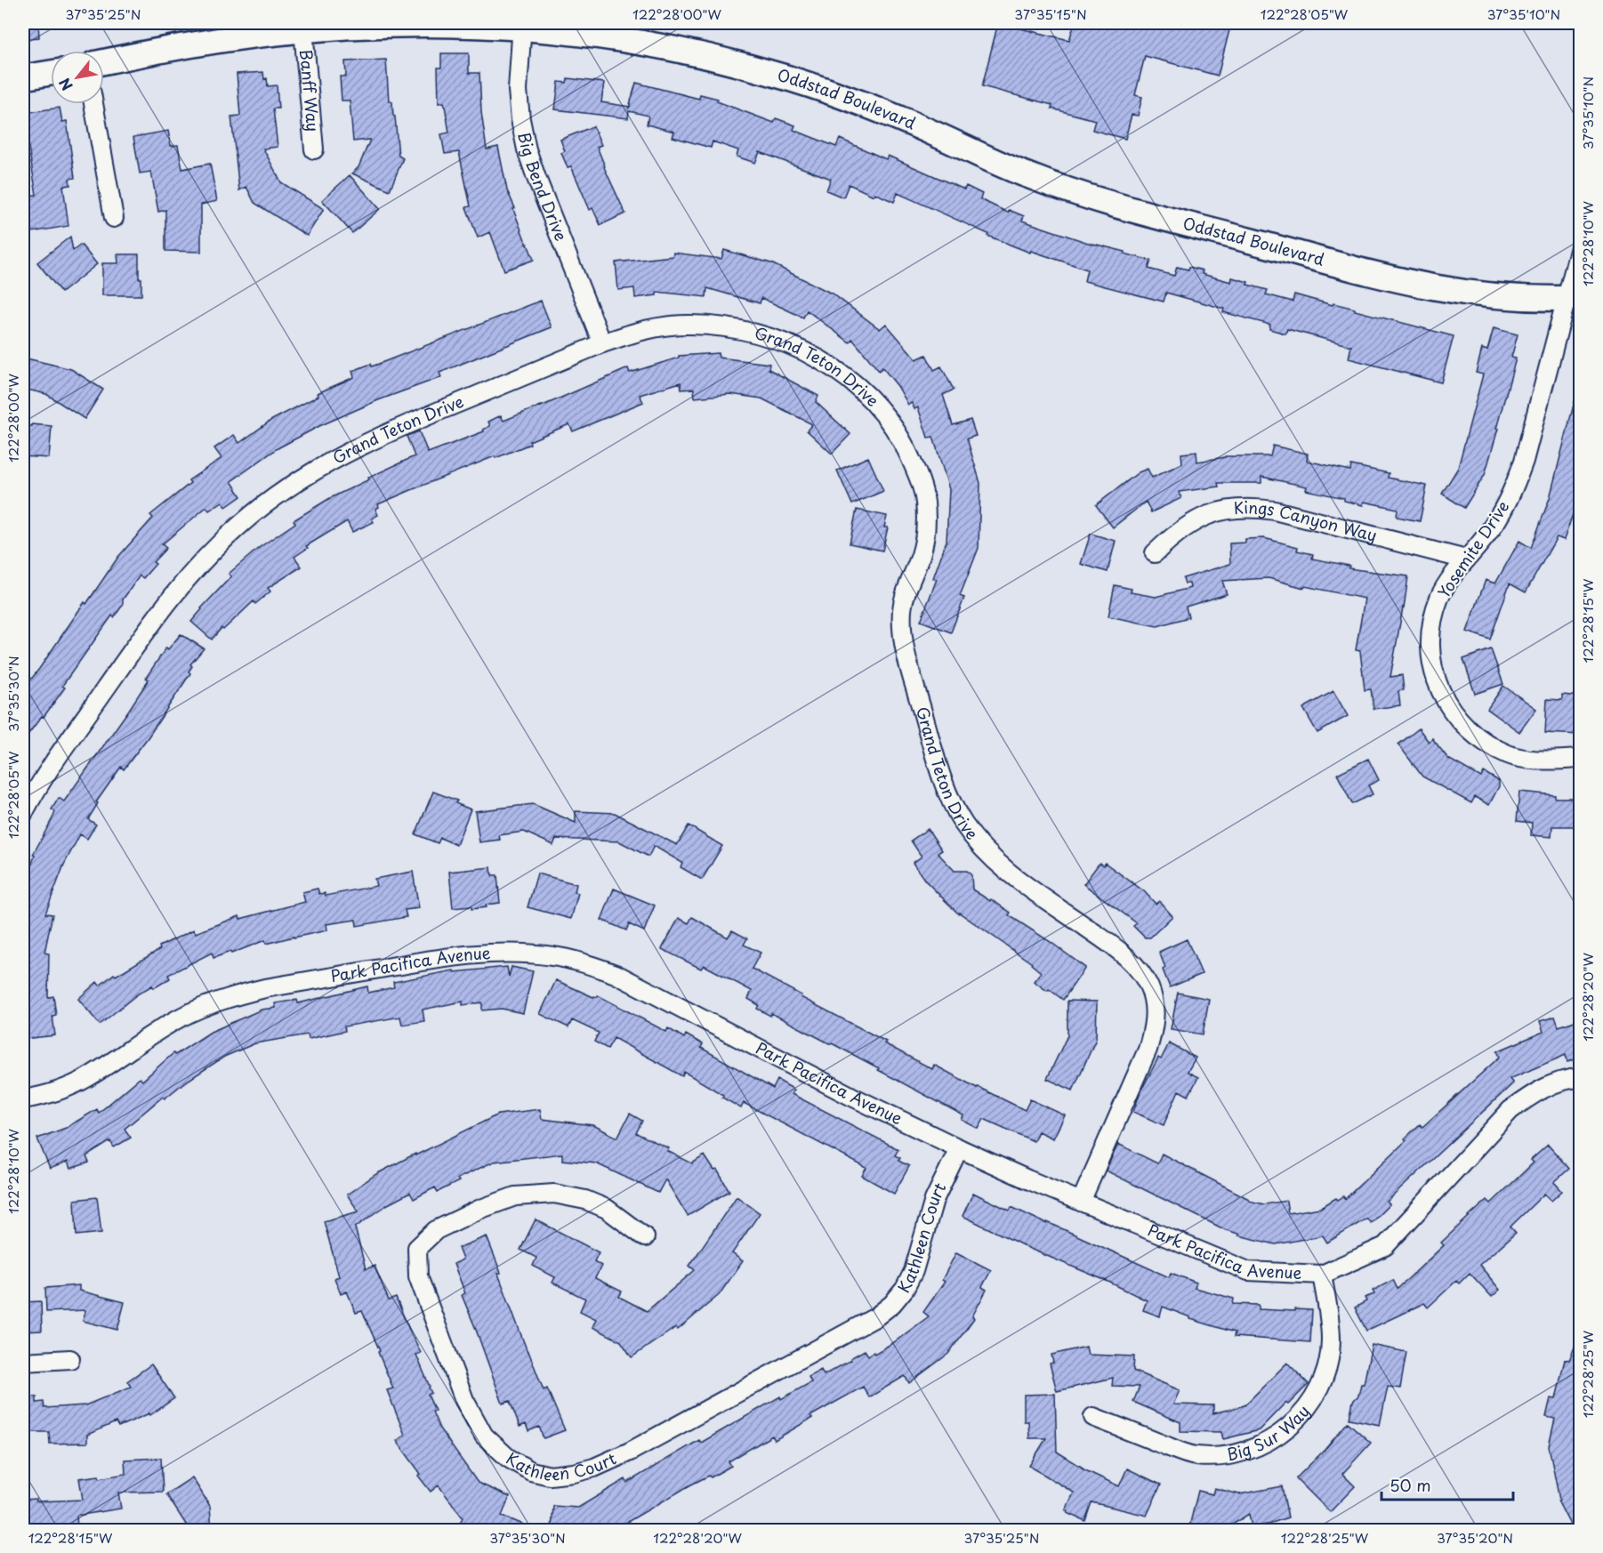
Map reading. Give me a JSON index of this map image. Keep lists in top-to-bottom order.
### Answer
{
  "streets": {
    "street": [
      "Banff Way",
      "Oddstad Boulevard",
      "Big Bend Drive",
      "Grand Teton Drive",
      "Kings Canyon Way",
      "Yosemite Drive",
      "Park Pacifica Avenue",
      "Kathleen Court",
      "Big Sur Way"
    ]
  },
  "crossings": [
    ["Banff Way", "Oddstad Boulevard"],
    ["Oddstad Boulevard", "Big Bend Drive"],
    ["Oddstad Boulevard", "Yosemite Drive"],
    ["Big Bend Drive", "Grand Teton Drive"],
    ["Grand Teton Drive", "Park Pacifica Avenue"],
    ["Kings Canyon Way", "Yosemite Drive"],
    ["Park Pacifica Avenue", "Kathleen Court"],
    ["Park Pacifica Avenue", "Big Sur Way"]
  ],
  "scale_bar": "50 m",
  "north": "bottom left",
  "coordinates": [
    "37°35'25\"N",
    "122°28'00\"W",
    "37°35'15\"N",
    "122°28'05\"W",
    "37°35'10\"N",
    "122°28'10\"W",
    "122°28'15\"W",
    "37°35'30\"N",
    "122°28'20\"W",
    "122°28'25\"W",
    "37°35'20\"N"
  ]
}
